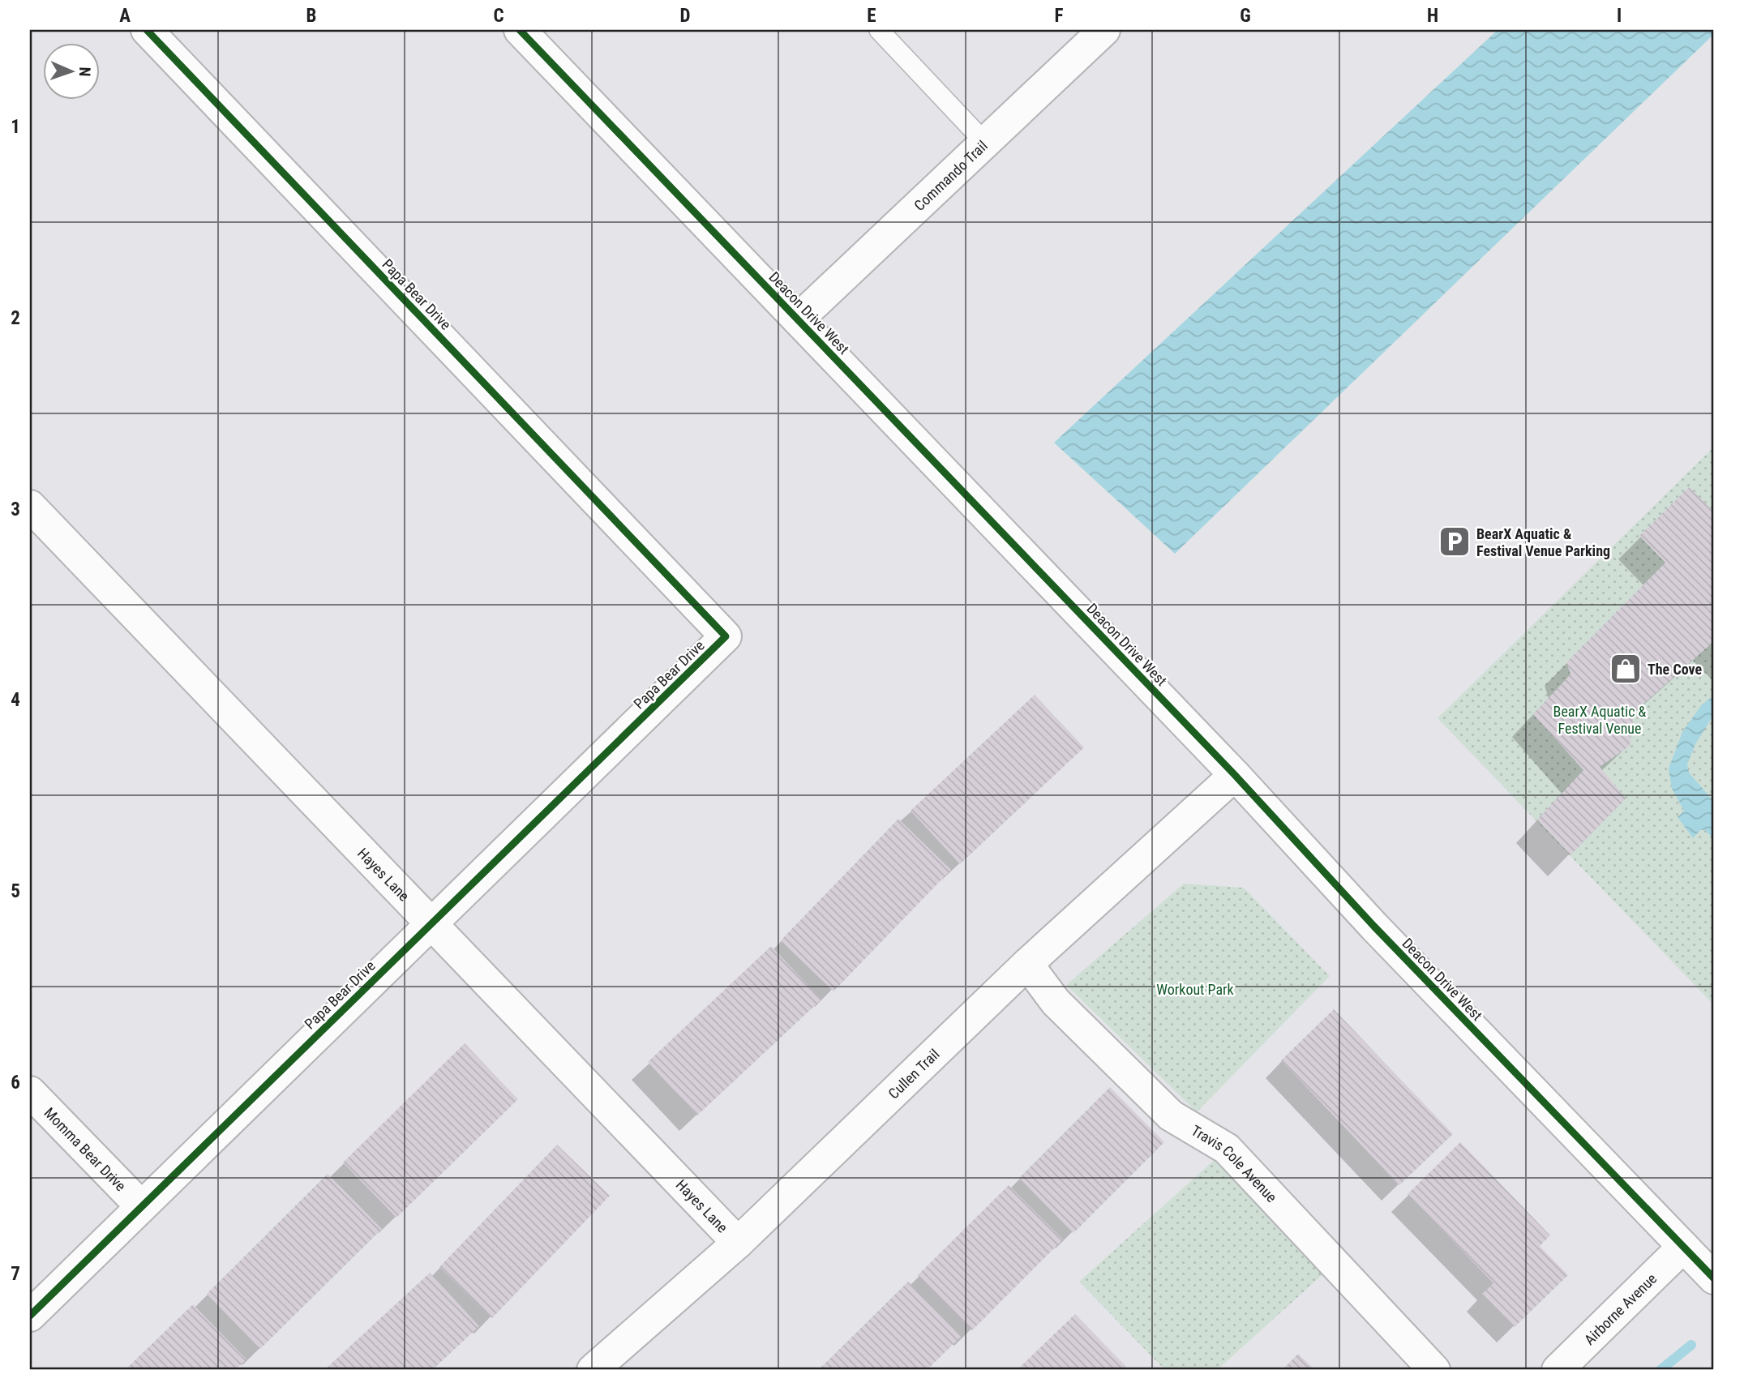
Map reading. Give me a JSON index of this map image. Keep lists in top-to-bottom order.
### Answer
{
  "streets": {
    "street": [
      "Commando Trail",
      "Papa Bear Drive",
      "Deacon Drive West",
      "Hayes Lane",
      "Cullen Trail",
      "Momma Bear Drive",
      "Travis Cole Avenue",
      "Airborne Avenue"
    ]
  },
  "crossings": [
    ["Commando Trail", "Deacon Drive West"],
    ["Papa Bear Drive", "Hayes Lane"],
    ["Papa Bear Drive", "Momma Bear Drive"],
    ["Deacon Drive West", "Cullen Trail"],
    ["Deacon Drive West", "Airborne Avenue"],
    ["Hayes Lane", "Cullen Trail"],
    ["Cullen Trail", "Travis Cole Avenue"]
  ],
  "parks": ["BearX Aquatic & Festival Venue", "Workout Park"],
  "places": {
    "parking": ["BearX Aquatic & Festival Venue Parking"],
    "shop": ["The Cove"]
  },
  "north": "right",
  "grid": {
    "columns": [
      "A",
      "B",
      "C",
      "D",
      "E",
      "F",
      "G",
      "H",
      "I"
    ],
    "rows": [
      "1",
      "2",
      "3",
      "4",
      "5",
      "6",
      "7"
    ]
  }
}
